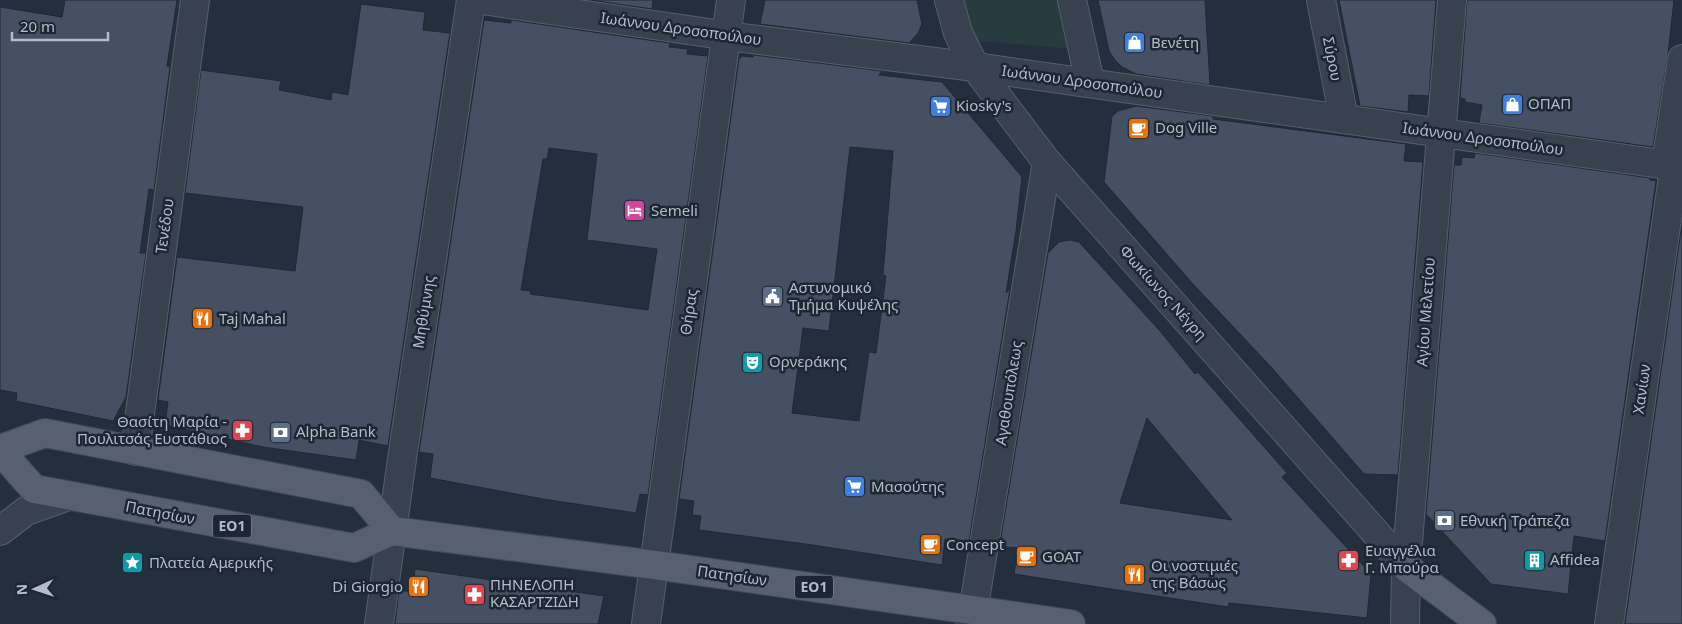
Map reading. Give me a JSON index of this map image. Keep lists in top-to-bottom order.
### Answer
{
  "streets": {
    "main road": ["Πατησίων", "ΕΟ1"],
    "street": [
      "Ιωάννου Δροσοπούλου",
      "Σύρου",
      "Τενέδου",
      "Φωκίωνος Νέγρη",
      "Μηθύμνης",
      "Θήρας",
      "Αγίου Μελετίου",
      "Χανίων",
      "Αγαθουπόλεως"
    ]
  },
  "crossings": [
    ["Ιωάννου Δροσοπούλου", "Σύρου"],
    ["Ιωάννου Δροσοπούλου", "Φωκίωνος Νέγρη"],
    ["Ιωάννου Δροσοπούλου", "Θήρας"],
    ["Ιωάννου Δροσοπούλου", "Αγίου Μελετίου"],
    ["Ιωάννου Δροσοπούλου", "Χανίων"],
    ["Τενέδου", "Πατησίων"],
    ["Φωκίωνος Νέγρη", "Αγίου Μελετίου"],
    ["Φωκίωνος Νέγρη", "Αγαθουπόλεως"],
    ["Μηθύμνης", "Πατησίων"],
    ["Θήρας", "Πατησίων"],
    ["Αγαθουπόλεως", "Πατησίων"]
  ],
  "places": {
    "shop": ["Βενέτη", "ΟΠΑΠ"],
    "supermarket": ["Kiosky's", "Μασούτης"],
    "cafe": ["Dog Ville", "Concept", "GOAT"],
    "hotel": ["Semeli"],
    "public building": ["Αστυνομικό Τμήμα Κυψέλης"],
    "restaurant": ["Taj Mahal", "Οι νοστιμιές της Βάσως", "Di Giorgio"],
    "theatre": ["Ορνεράκης"],
    "pharmacy": ["Θασίτη Μαρία - Πουλιτσάς Ευστάθιος", "Ευαγγέλια Γ. Μπούρα", "ΠΗΝΕΛΟΠΗ ΚΑΣΑΡΤΖΙΔΗ"],
    "bank": ["Alpha Bank", "Εθνική Τράπεζα"],
    "building": ["Affidea"],
    "place": ["Πλατεία Αμερικής"]
  },
  "scale_bar": "20 m",
  "north": "left"
}
